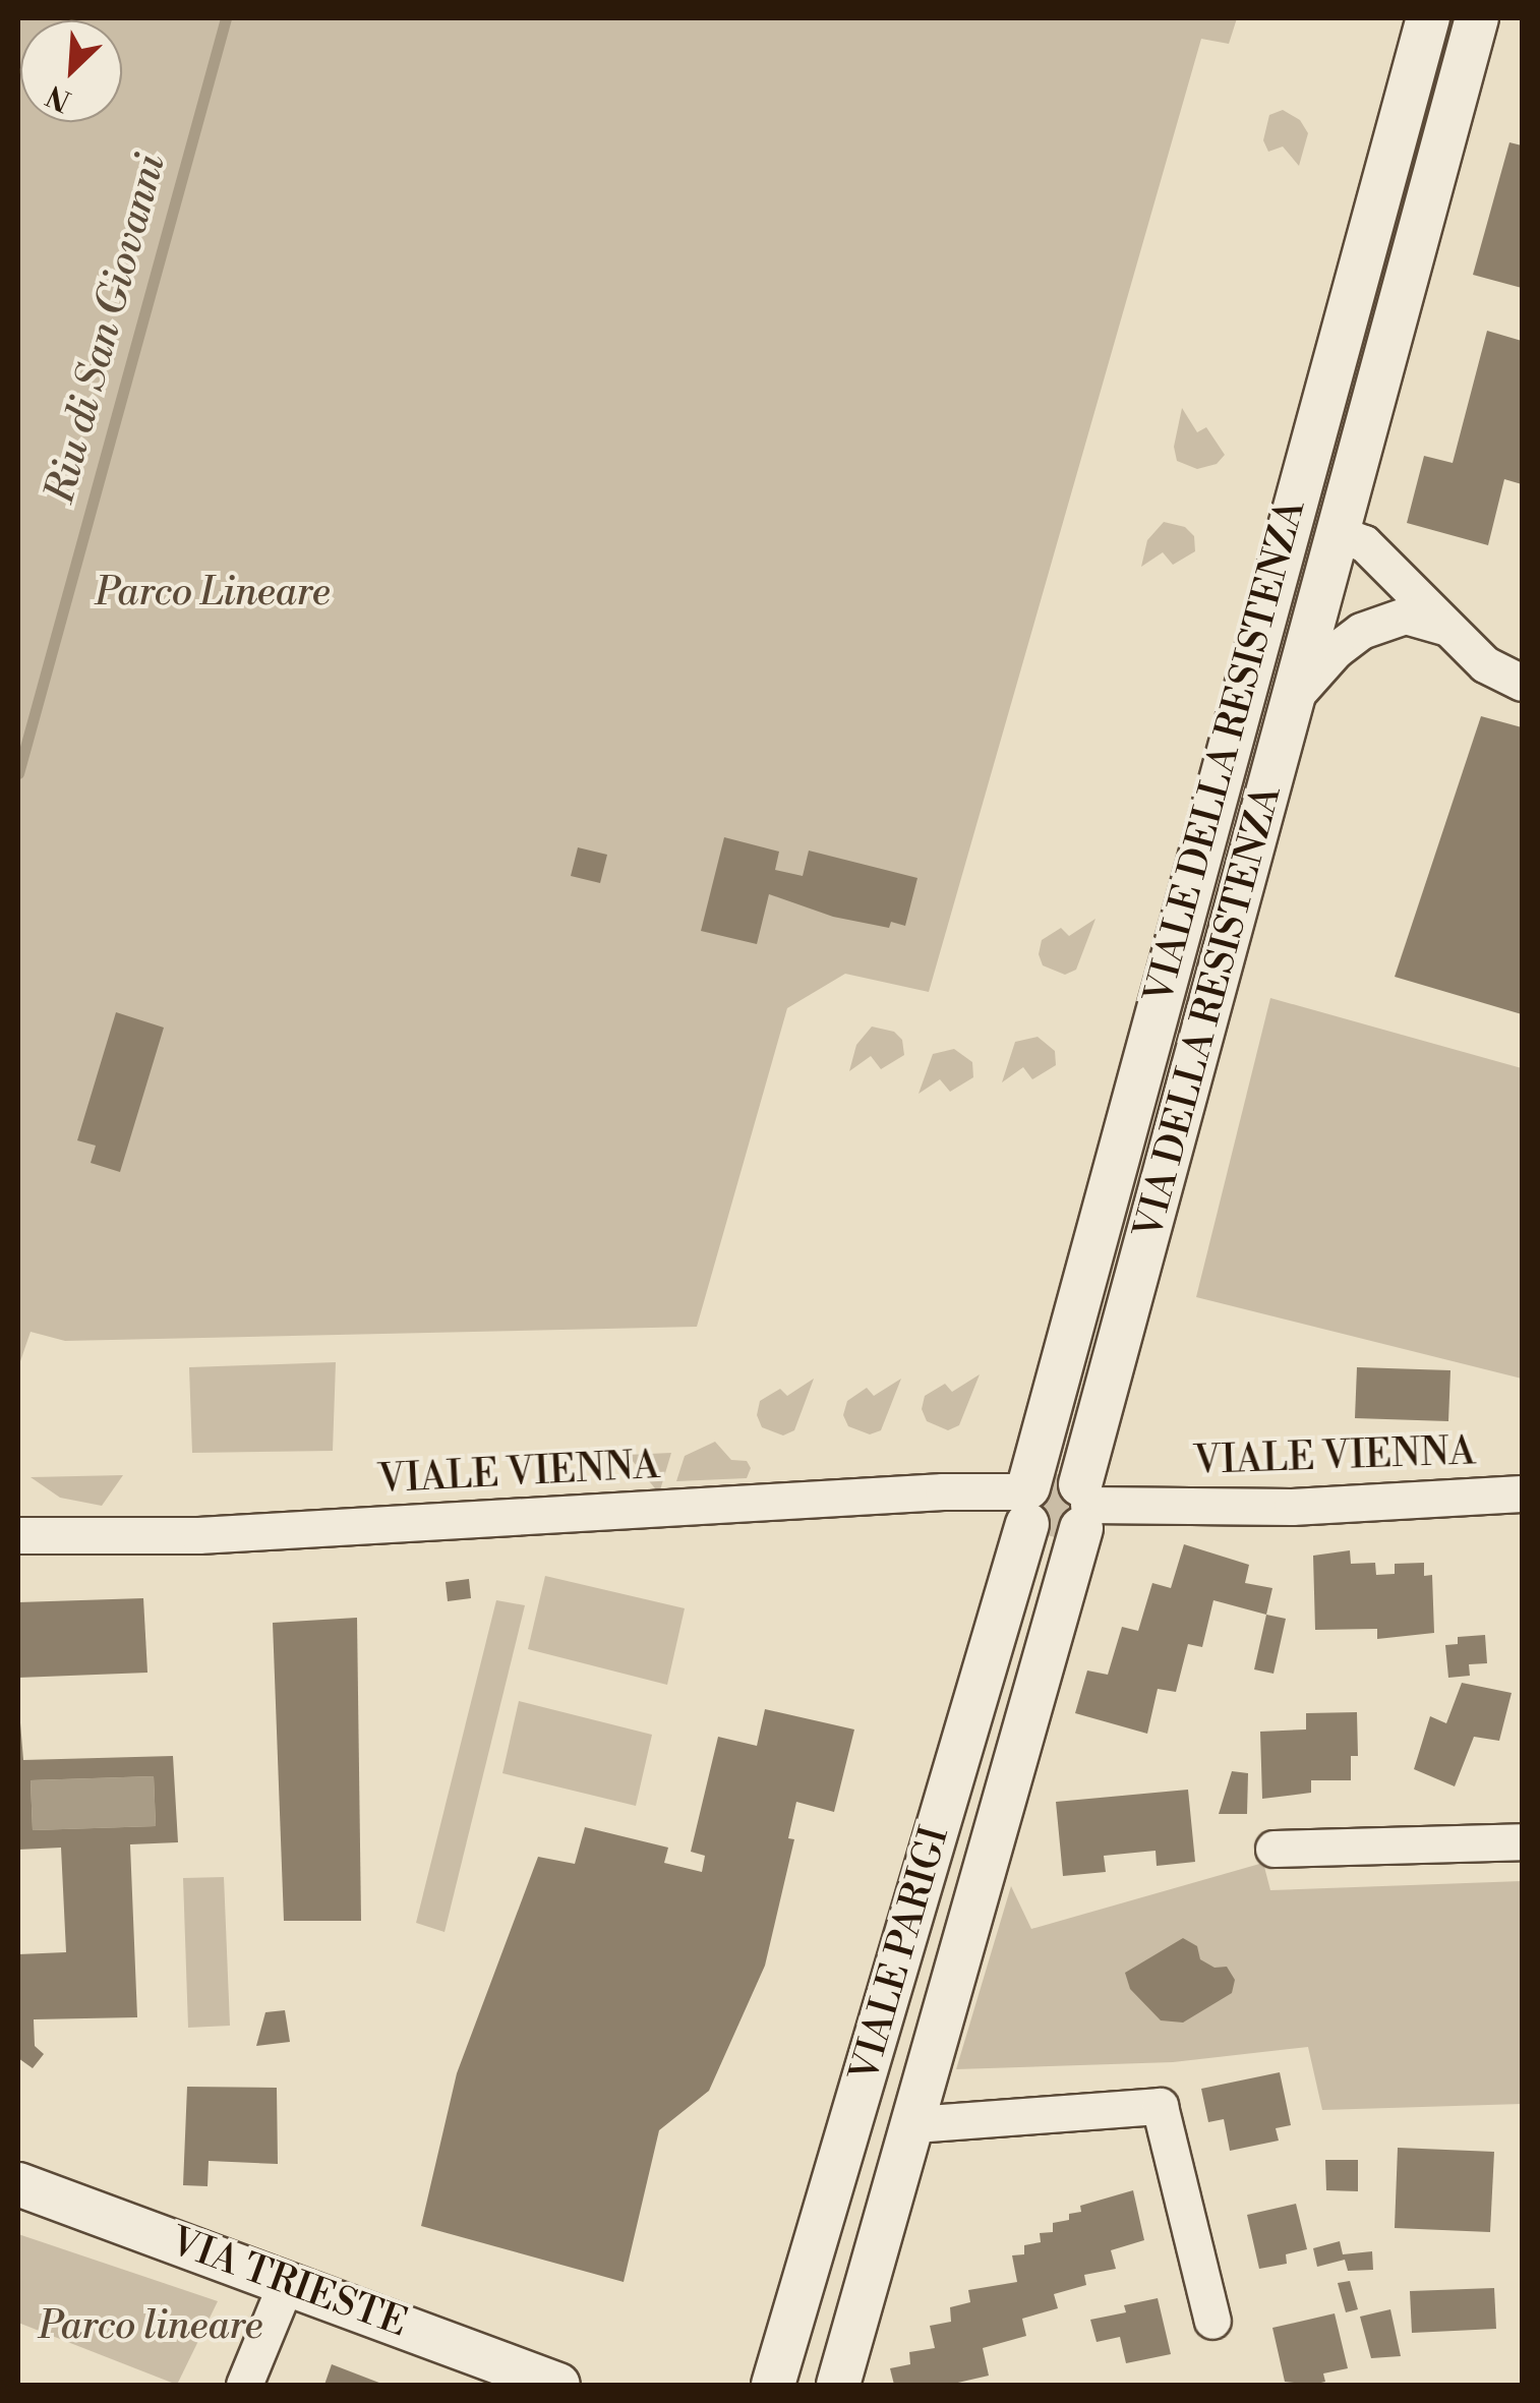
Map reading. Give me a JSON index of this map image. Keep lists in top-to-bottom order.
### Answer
{
  "streets": {
    "street": [
      "VIALE DELLA RESISTENZA",
      "VIA DELLA RESISTENZA",
      "VIALE VIENNA",
      "VIALE PARIGI",
      "VIA TRIESTE"
    ]
  },
  "crossings": [
    ["VIALE DELLA RESISTENZA", "VIA DELLA RESISTENZA"],
    ["VIALE DELLA RESISTENZA", "VIALE VIENNA"],
    ["VIALE DELLA RESISTENZA", "VIALE PARIGI"],
    ["VIA DELLA RESISTENZA", "VIALE VIENNA"],
    ["VIA DELLA RESISTENZA", "VIALE PARIGI"],
    ["VIALE VIENNA", "VIALE PARIGI"]
  ],
  "water": ["Riu di San Giovanni"],
  "parks": ["Parco Lineare", "Parco lineare"],
  "north": "bottom left"
}
